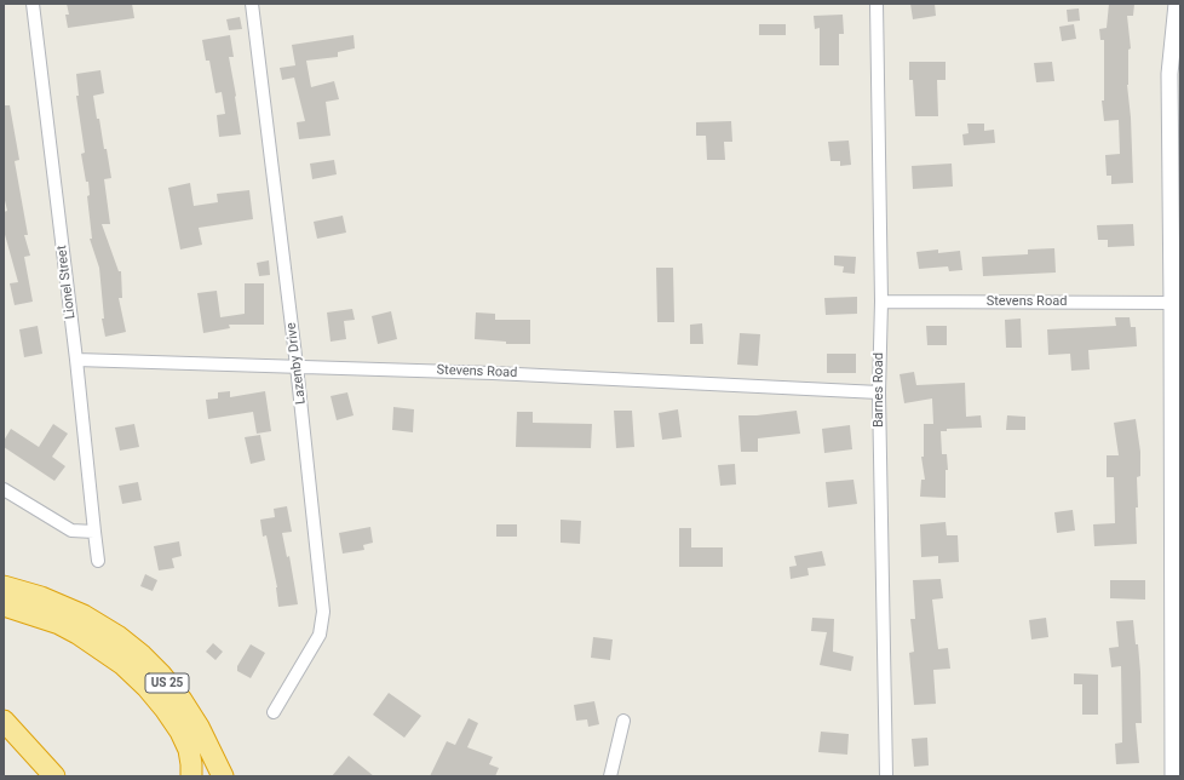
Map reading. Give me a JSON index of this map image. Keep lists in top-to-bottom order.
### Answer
{
  "streets": {
    "highway": ["US 25"],
    "street": [
      "Lionel Street",
      "Stevens Road",
      "Lazenby Drive",
      "Barnes Road"
    ]
  },
  "crossings": [
    ["Lionel Street", "Stevens Road"],
    ["Stevens Road", "Lazenby Drive"],
    ["Stevens Road", "Barnes Road"]
  ]
}
